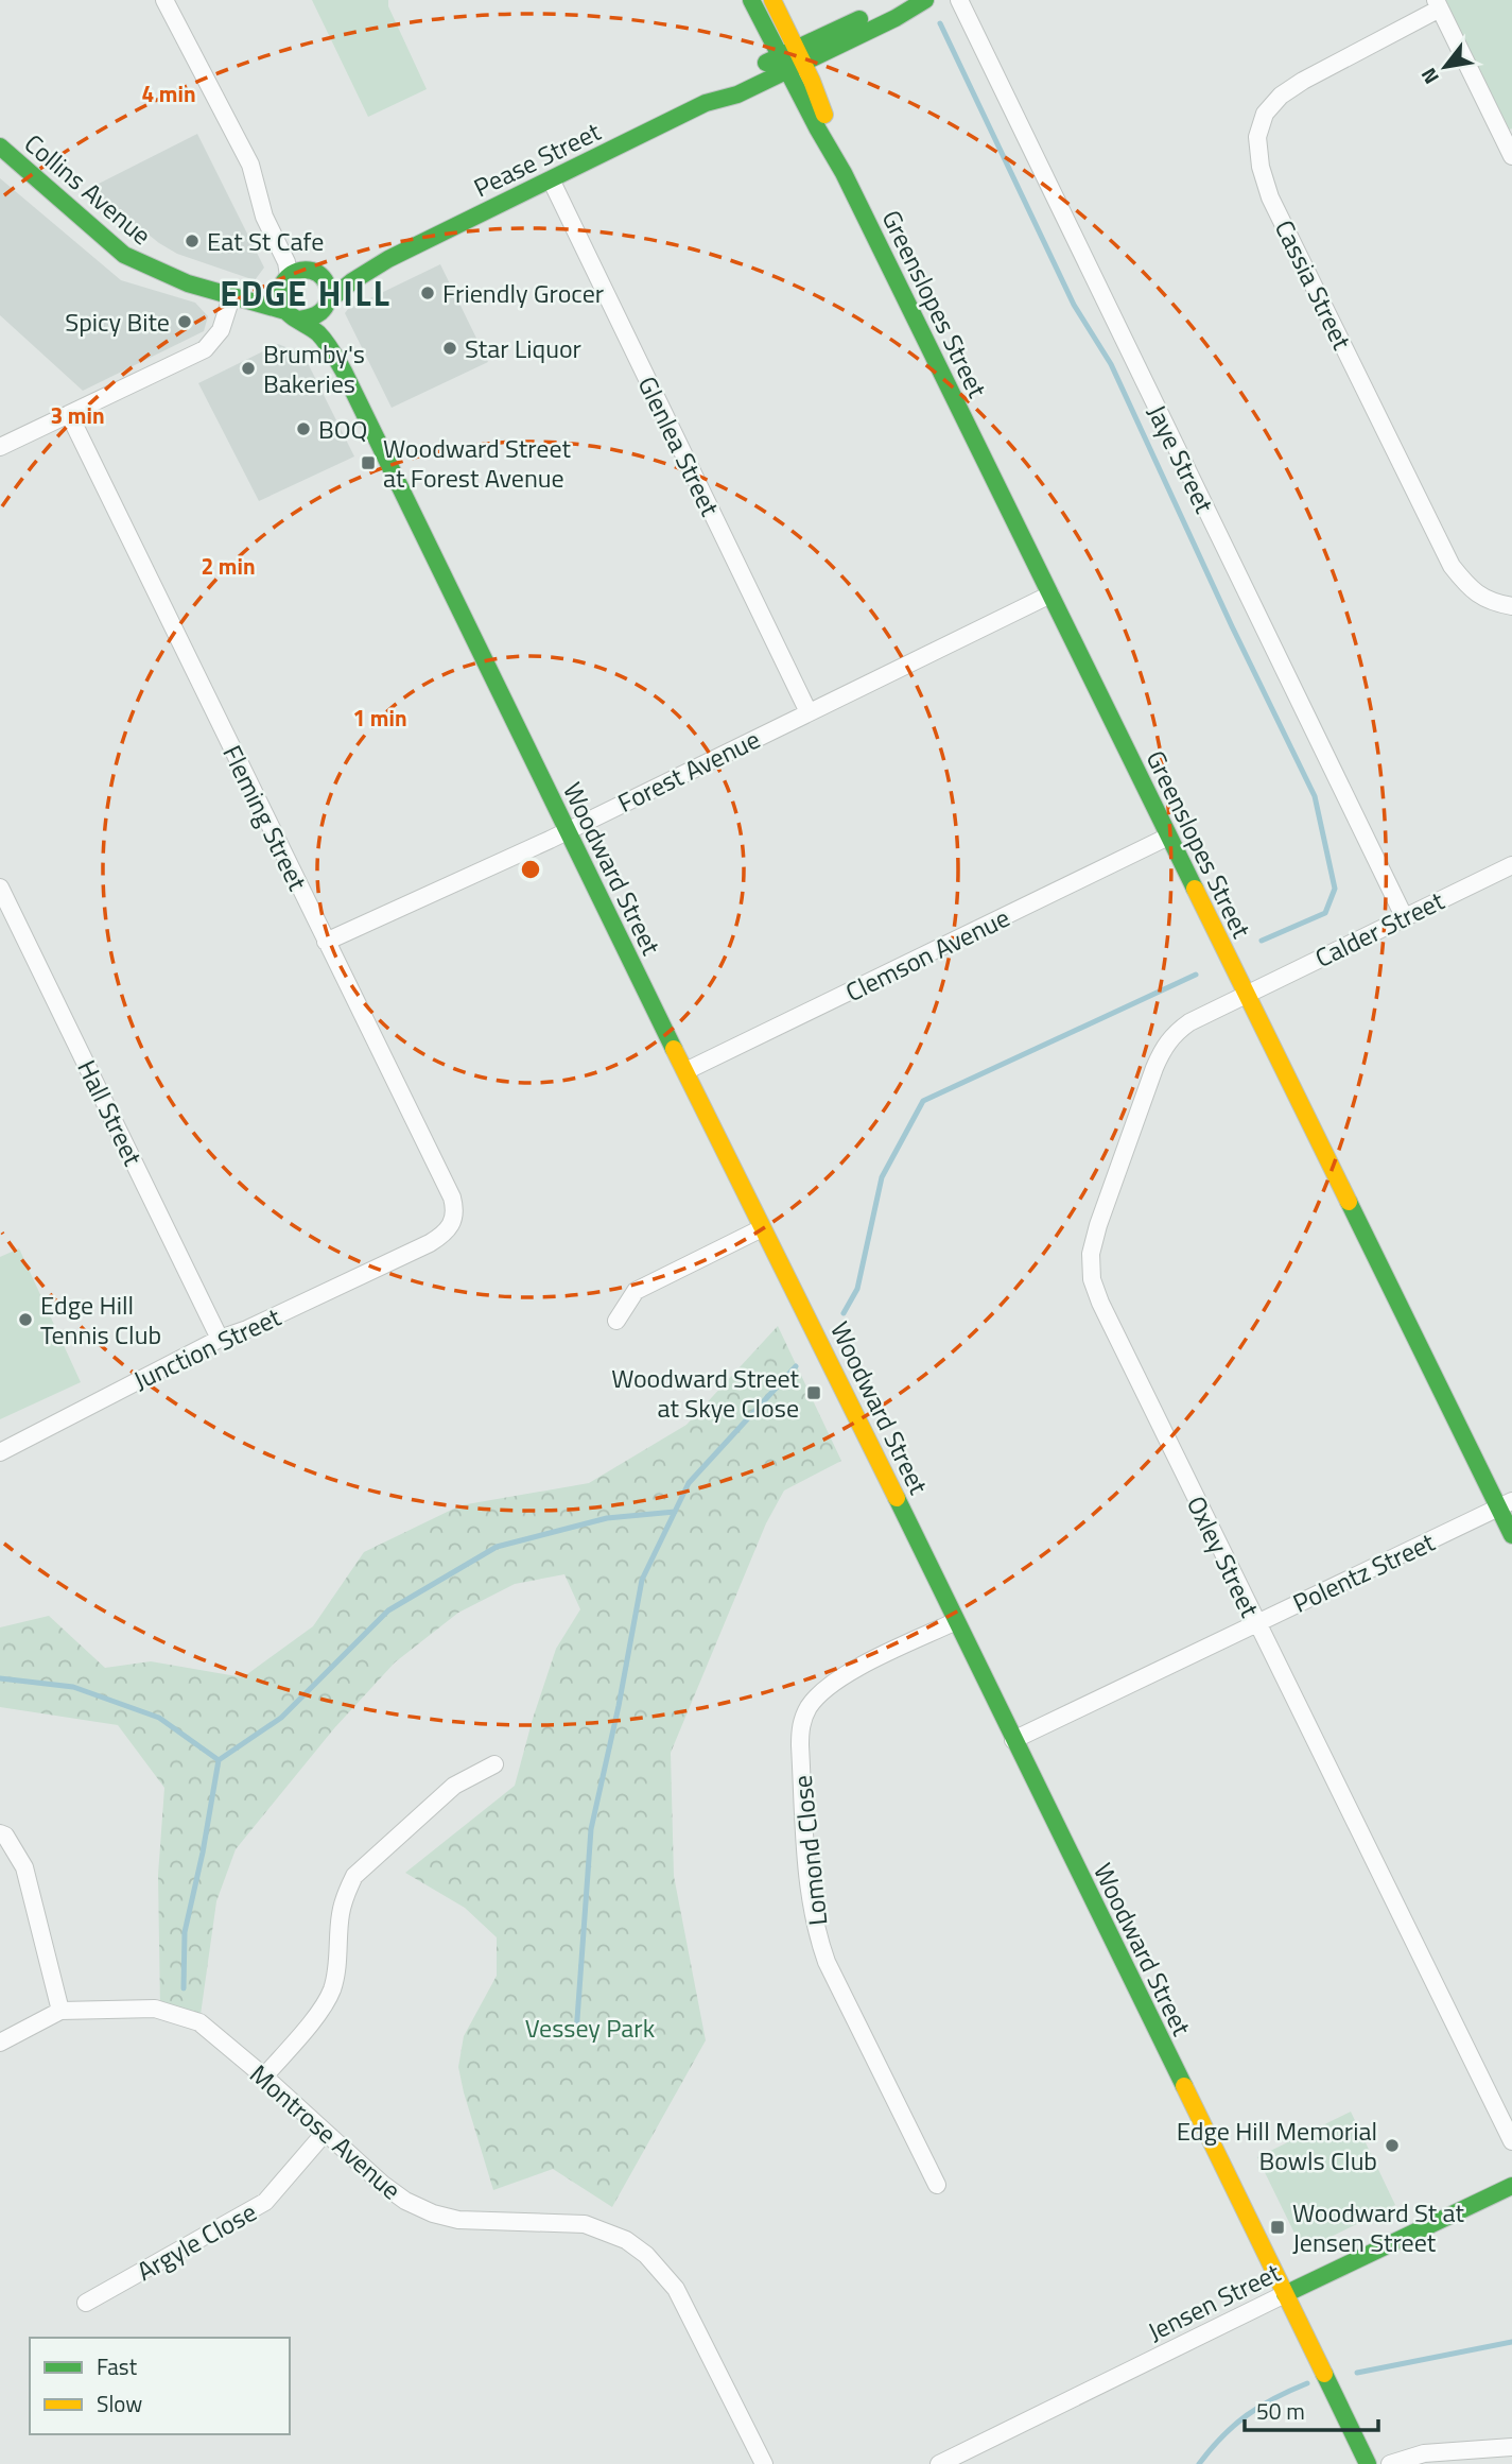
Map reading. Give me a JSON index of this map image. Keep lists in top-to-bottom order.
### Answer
{
  "streets": {
    "street": [
      "Pease Street",
      "Collins Avenue",
      "Cassia Street",
      "Greenslopes Street",
      "Glenlea Street",
      "Jaye Street",
      "Forest Avenue",
      "Fleming Street",
      "Woodward Street",
      "Calder Street",
      "Clemson Avenue",
      "Hall Street",
      "Junction Street",
      "Oxley Street",
      "Polentz Street",
      "Lomond Close",
      "Montrose Avenue",
      "Argyle Close",
      "Jensen Street"
    ]
  },
  "crossings": [
    ["Pease Street", "Collins Avenue"],
    ["Pease Street", "Greenslopes Street"],
    ["Pease Street", "Glenlea Street"],
    ["Pease Street", "Woodward Street"],
    ["Collins Avenue", "Woodward Street"],
    ["Greenslopes Street", "Forest Avenue"],
    ["Greenslopes Street", "Calder Street"],
    ["Greenslopes Street", "Clemson Avenue"],
    ["Greenslopes Street", "Oxley Street"],
    ["Greenslopes Street", "Polentz Street"],
    ["Glenlea Street", "Forest Avenue"],
    ["Jaye Street", "Calder Street"],
    ["Forest Avenue", "Fleming Street"],
    ["Forest Avenue", "Woodward Street"],
    ["Fleming Street", "Junction Street"],
    ["Woodward Street", "Clemson Avenue"],
    ["Woodward Street", "Polentz Street"],
    ["Woodward Street", "Lomond Close"],
    ["Woodward Street", "Jensen Street"],
    ["Calder Street", "Oxley Street"],
    ["Hall Street", "Junction Street"],
    ["Oxley Street", "Polentz Street"],
    ["Montrose Avenue", "Argyle Close"]
  ],
  "districts": ["EDGE HILL"],
  "parks": ["Vessey Park"],
  "places": {
    "other": [
      "Eat St Cafe",
      "Friendly Grocer",
      "Spicy Bite",
      "Star Liquor",
      "Brumby's Bakeries",
      "BOQ",
      "Edge Hill Tennis Club",
      "Edge Hill Memorial Bowls Club"
    ],
    "transit": ["Woodward Street at Forest Avenue", "Woodward Street at Skye Close", "Woodward St at Jensen Street"]
  },
  "legend": ["Fast", "Slow"],
  "scale_bar": "50 m",
  "north": "bottom left",
  "rings": [
    "4 min",
    "3 min",
    "2 min",
    "1 min"
  ]
}
